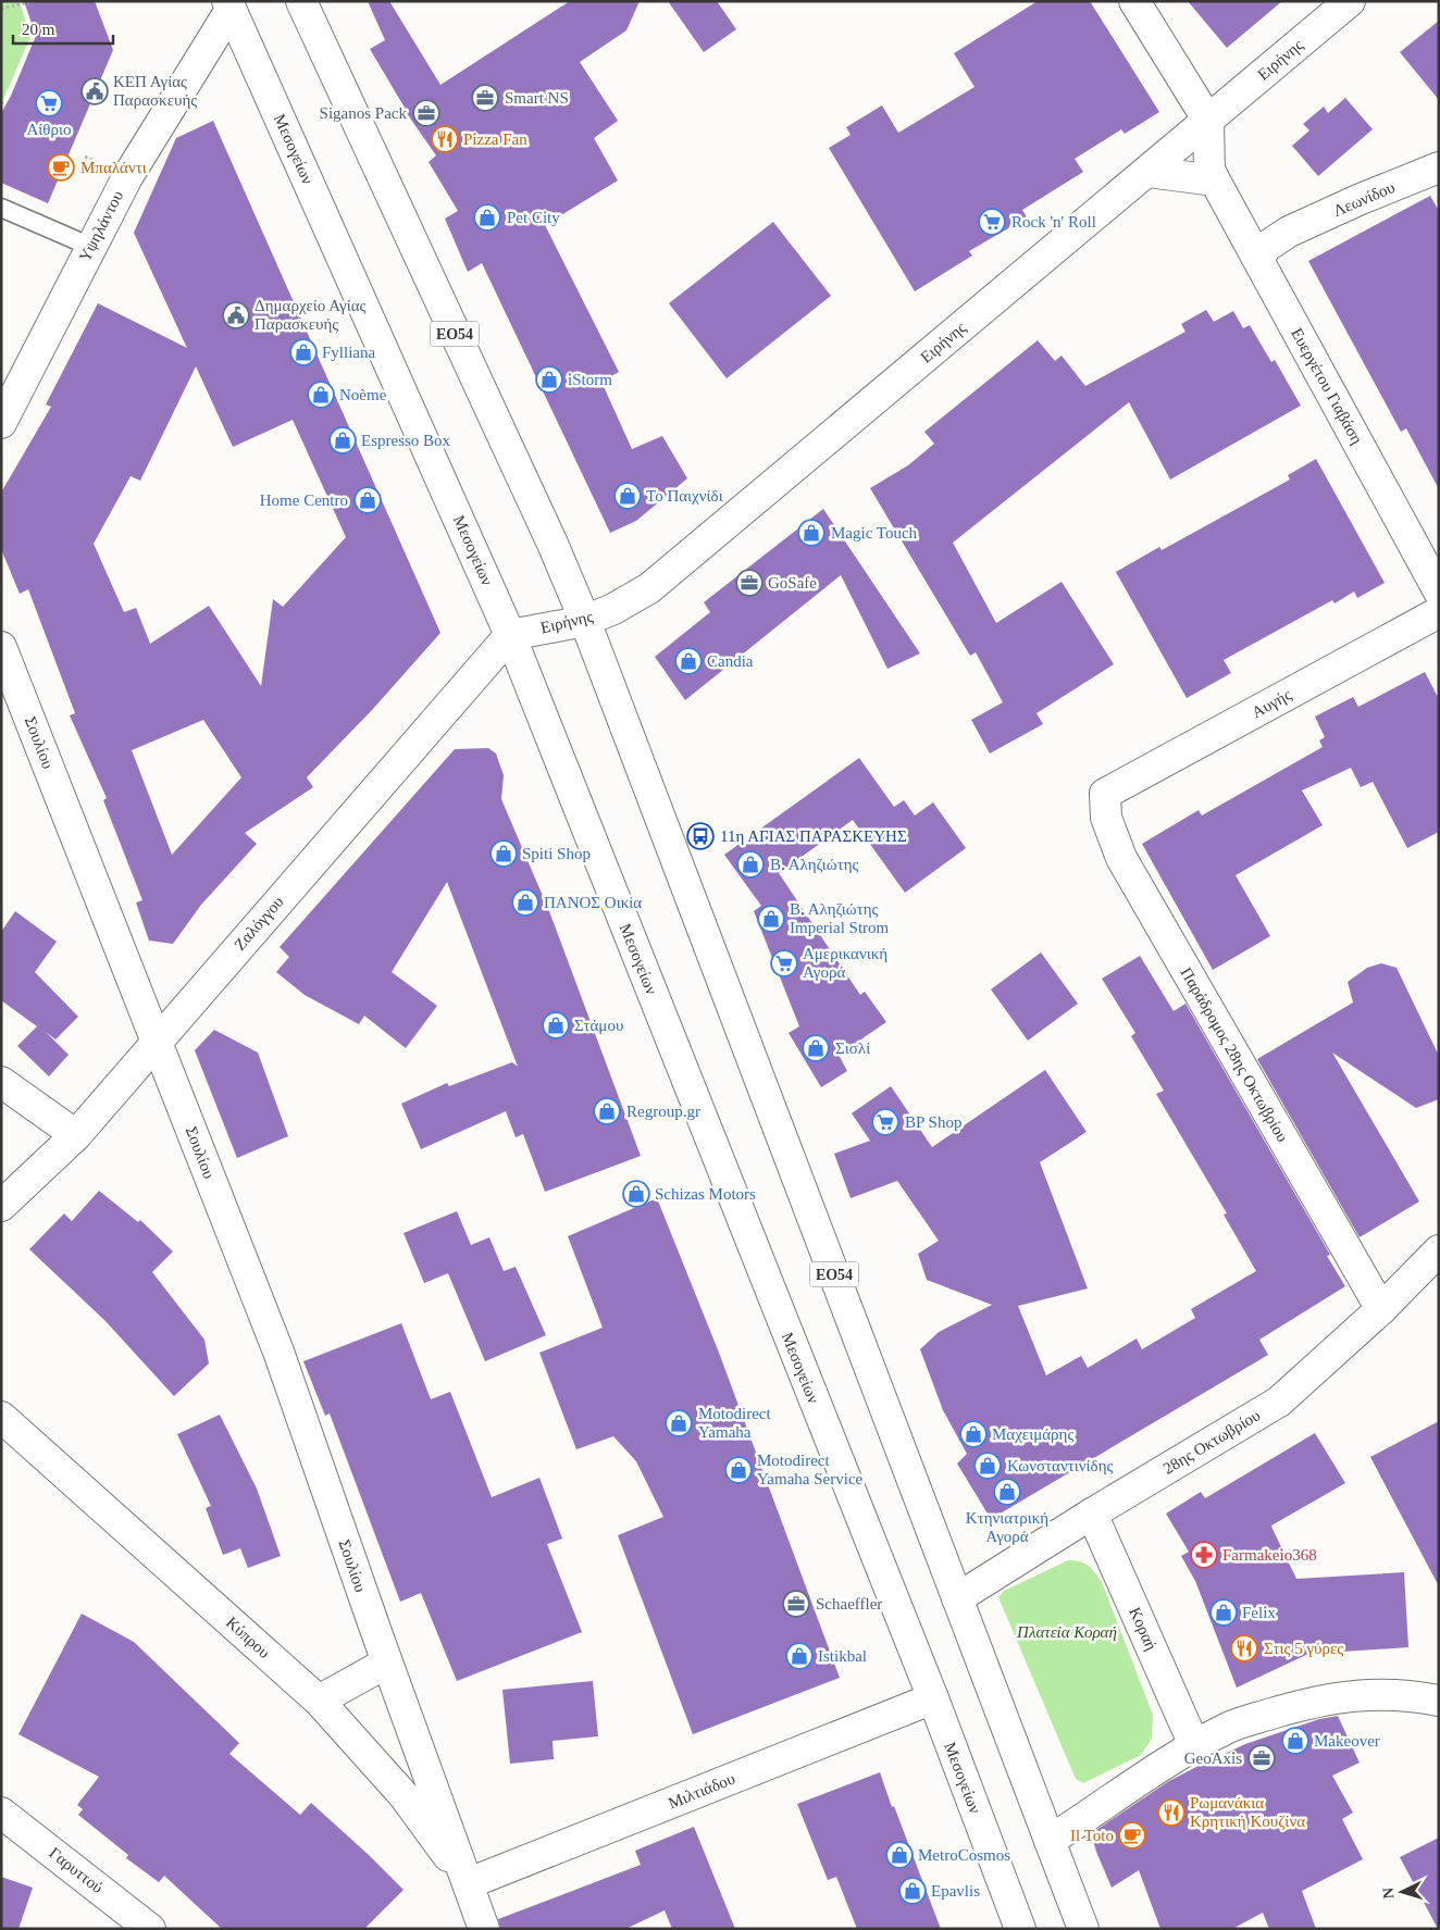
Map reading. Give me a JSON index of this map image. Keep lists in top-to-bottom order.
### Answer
{
  "streets": {
    "street": [
      "Ειρήνης",
      "Μεσογείων",
      "Λεωνίδου",
      "Υψηλάντου",
      "ΕΟ54",
      "Ευεργέτου Γιαβάση",
      "Αυγής",
      "Σουλίου",
      "Ζαλόγγου",
      "Παράδρομος 28ης Οκτωβρίου",
      "28ης Οκτωβρίου",
      "Κοραή",
      "Κύπρου",
      "Μιλτιάδου",
      "Γαρυττού"
    ]
  },
  "crossings": [
    ["Ειρήνης", "Μεσογείων"],
    ["Ειρήνης", "ΕΟ54"],
    ["Ειρήνης", "Ευεργέτου Γιαβάση"],
    ["Ειρήνης", "Ζαλόγγου"],
    ["Μεσογείων", "Υψηλάντου"],
    ["Μεσογείων", "Ζαλόγγου"],
    ["Μεσογείων", "Μιλτιάδου"],
    ["Λεωνίδου", "Ευεργέτου Γιαβάση"],
    ["ΕΟ54", "28ης Οκτωβρίου"],
    ["Αυγής", "Παράδρομος 28ης Οκτωβρίου"],
    ["Σουλίου", "Ζαλόγγου"],
    ["Σουλίου", "Κύπρου"],
    ["Σουλίου", "Μιλτιάδου"],
    ["Παράδρομος 28ης Οκτωβρίου", "28ης Οκτωβρίου"],
    ["28ης Οκτωβρίου", "Κοραή"],
    ["Κύπρου", "Μιλτιάδου"]
  ],
  "parks": ["Πλατεία Κοραή"],
  "places": {
    "public building": ["ΚΕΠ Αγίας Παρασκευής", "Δημαρχείο Αγίας Παρασκευής"],
    "office": [
      "Smart NS",
      "Siganos Pack",
      "GoSafe",
      "Schaeffler",
      "GeoAxis"
    ],
    "supermarket": [
      "Αίθριο",
      "Rock 'n' Roll",
      "Αμερικανική Αγορά",
      "BP Shop"
    ],
    "restaurant": ["Pizza Fan", "Στις 5 γύρες", "Ρωμανάκια Κρητική Κουζίνα"],
    "cafe": ["Μπαλάντι", "Il Toto"],
    "shop": [
      "Pet City",
      "Fylliana",
      "iStorm",
      "Noème",
      "Espresso Box",
      "Το Παιχνίδι",
      "Home Centro",
      "Magic Touch",
      "Candia",
      "Spiti Shop",
      "Β. Αληζιώτης",
      "ΠΑΝΟΣ Οικία",
      "Β. Αληζιώτης Imperial Strom",
      "Στάμου",
      "Σισλί",
      "Regroup.gr",
      "Schizas Motors",
      "Motodirect Yamaha",
      "Μαχειμάρης",
      "Κωνσταντινίδης",
      "Motodirect Yamaha Service",
      "Κτηνιατρική Αγορά",
      "Felix",
      "Istikbal",
      "Makeover",
      "MetroCosmos",
      "Epavlis"
    ],
    "bus stop": ["11η ΑΓΙΑΣ ΠΑΡΑΣΚΕΥΗΣ"],
    "pharmacy": ["Farmakeio368"]
  },
  "scale_bar": "20 m",
  "north": "left"
}
